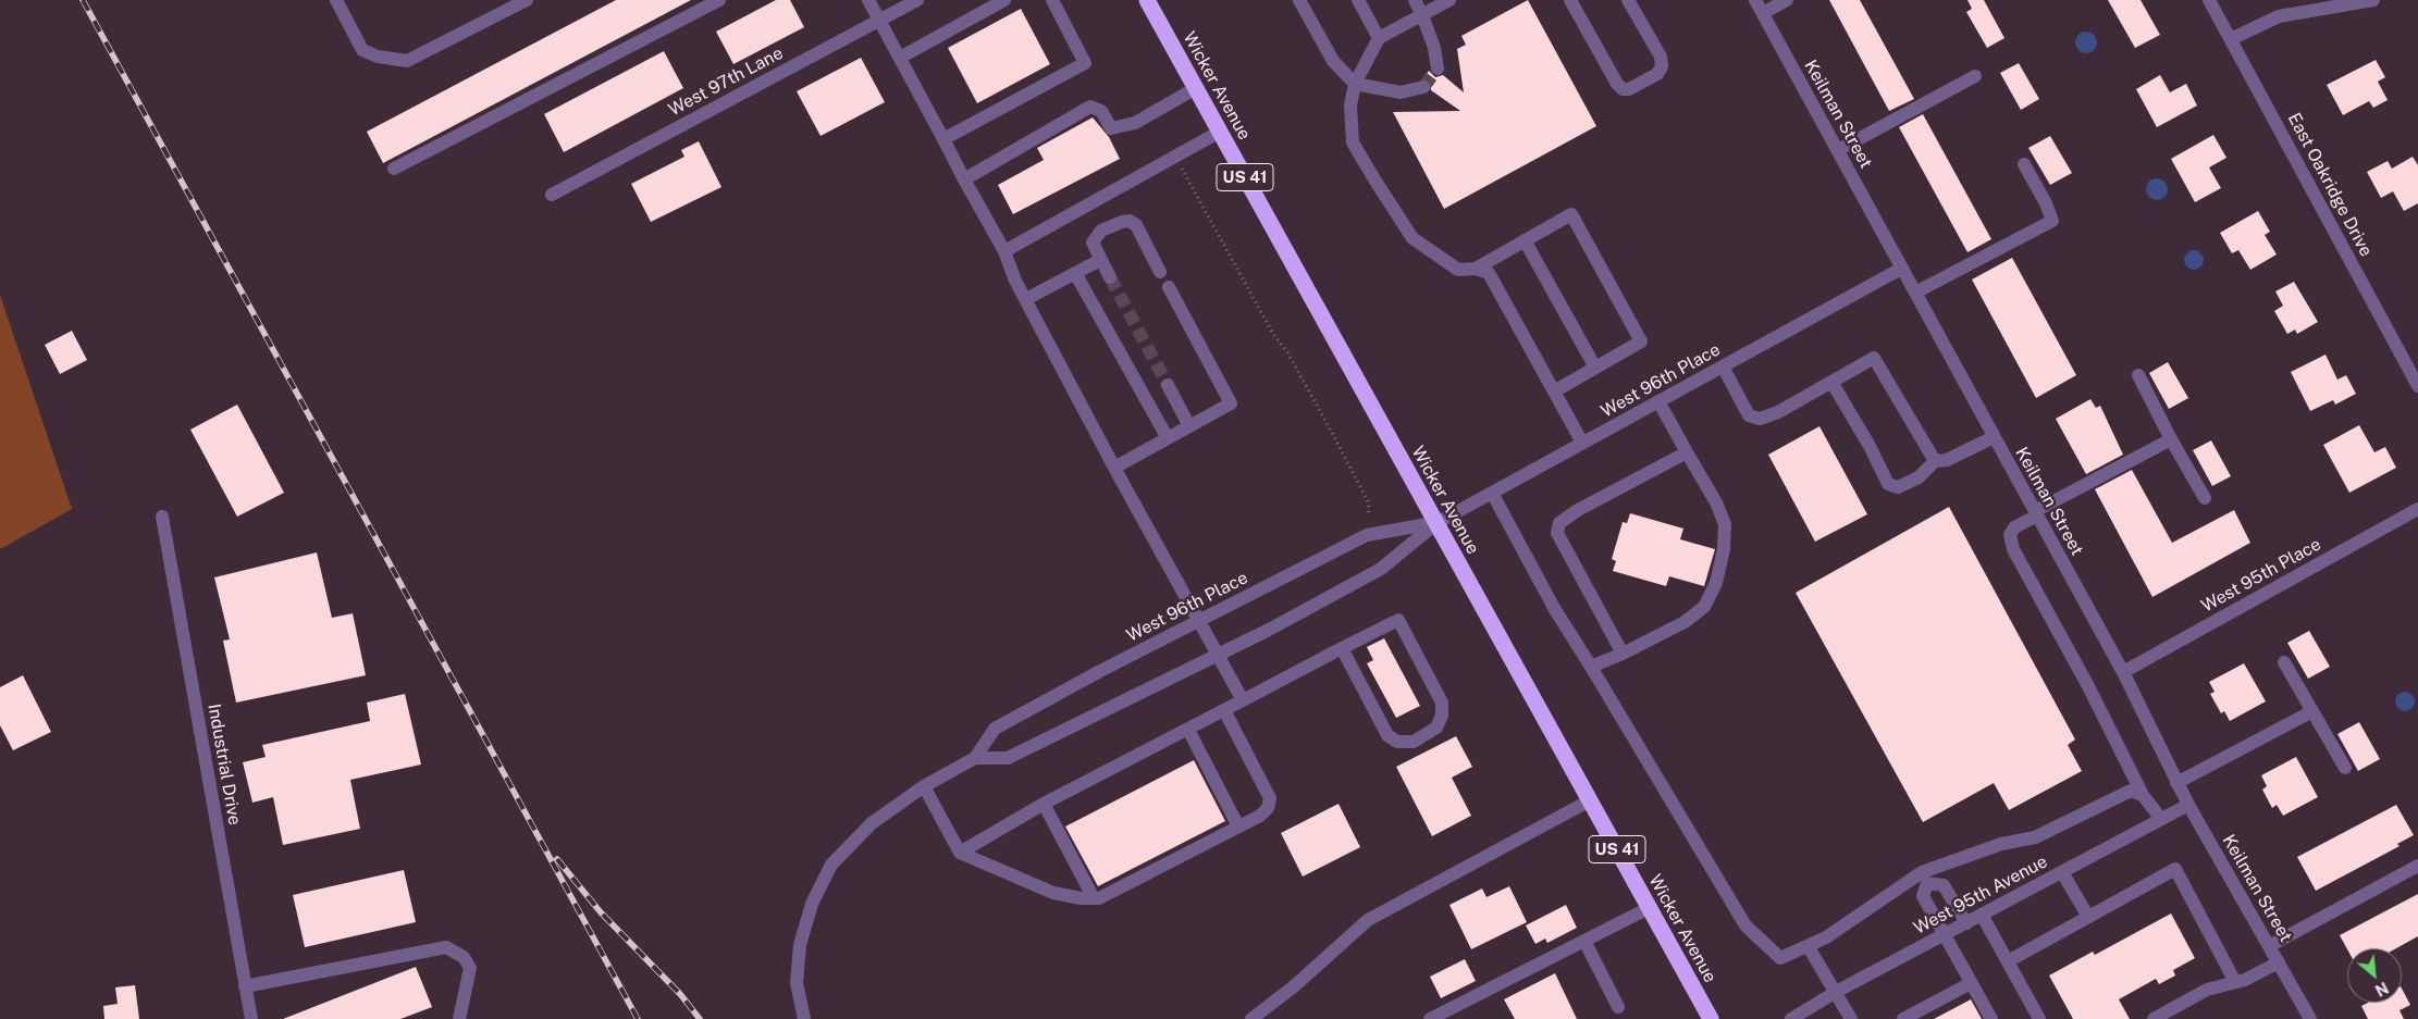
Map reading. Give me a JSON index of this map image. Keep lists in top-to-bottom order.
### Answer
{
  "streets": {
    "highway": ["Wicker Avenue", "US 41"],
    "street": [
      "West 97th Lane",
      "Keilman Street",
      "East Oakridge Drive",
      "West 96th Place",
      "West 95th Place",
      "Industrial Drive",
      "West 95th Avenue"
    ]
  },
  "crossings": [
    ["Wicker Avenue", "West 96th Place"],
    ["Keilman Street", "West 96th Place"],
    ["Keilman Street", "West 95th Place"],
    ["Keilman Street", "West 95th Avenue"]
  ],
  "north": "bottom right"
}
